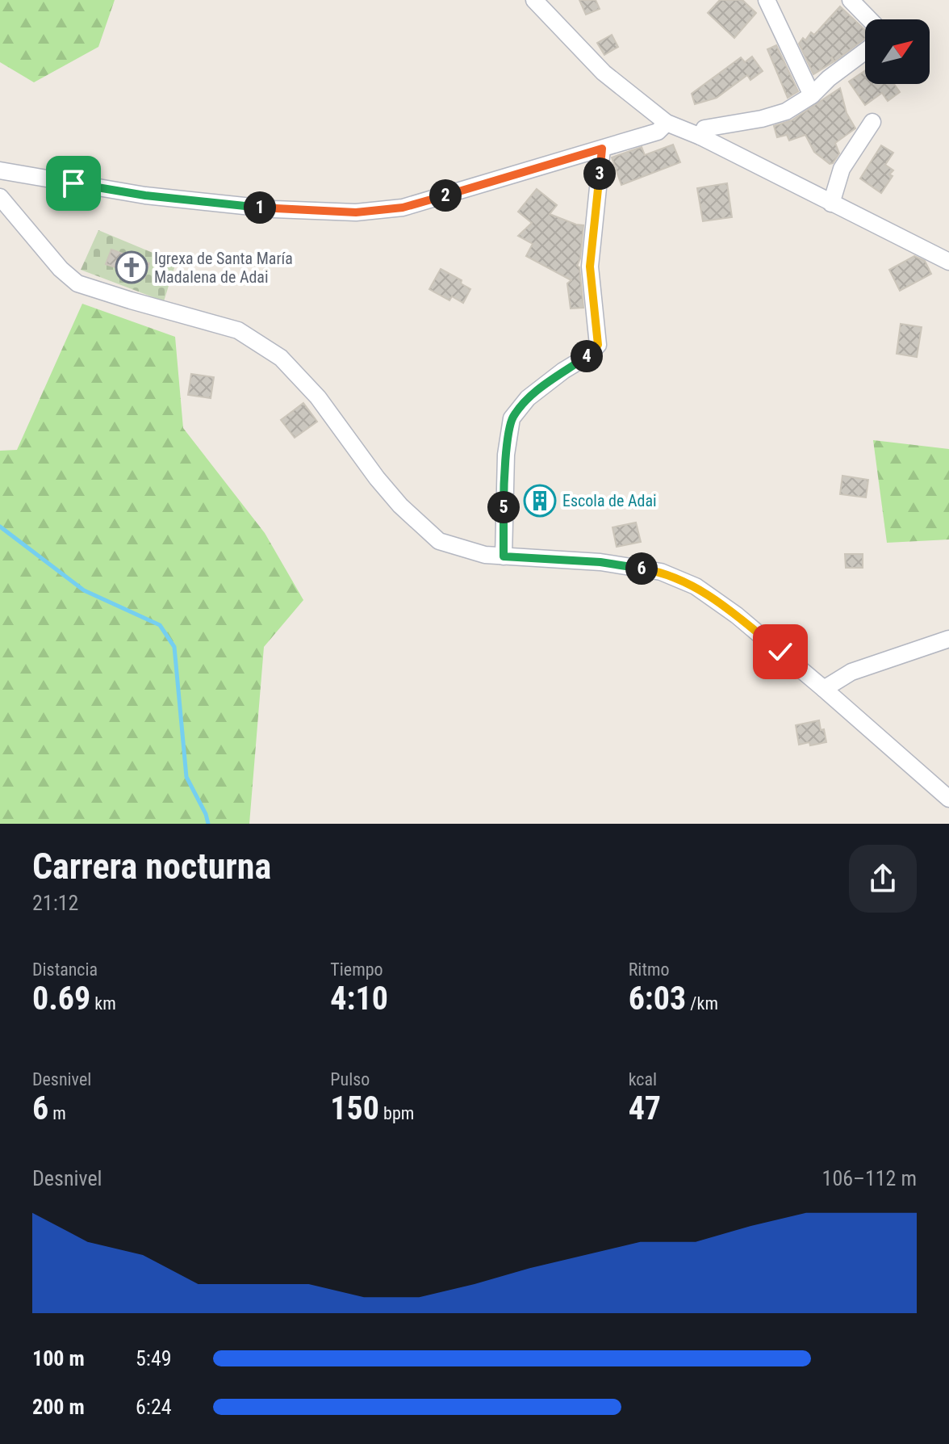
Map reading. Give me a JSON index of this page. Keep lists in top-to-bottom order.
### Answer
{
  "places": {
    "church": ["Igrexa de Santa María Madalena de Adai"],
    "building": ["Escola de Adai"]
  },
  "north": "top right",
  "page": {
    "pins": [
      "3",
      "2",
      "1",
      "4",
      "5",
      "6"
    ],
    "heading": ["Carrera nocturna", "21:12"],
    "stats": [
      ["Distancia", "0.69 km"],
      ["Tiempo", "4:10"],
      ["Ritmo", "6:03 /km"],
      ["Desnivel", "6 m"],
      ["Pulso", "150 bpm"],
      ["kcal", "47"]
    ],
    "chart": ["Desnivel", "106–112 m"],
    "list": [
      {
        "name": "100 m",
        "note": "5:49"
      },
      {
        "name": "200 m",
        "note": "6:24"
      }
    ]
  }
}
